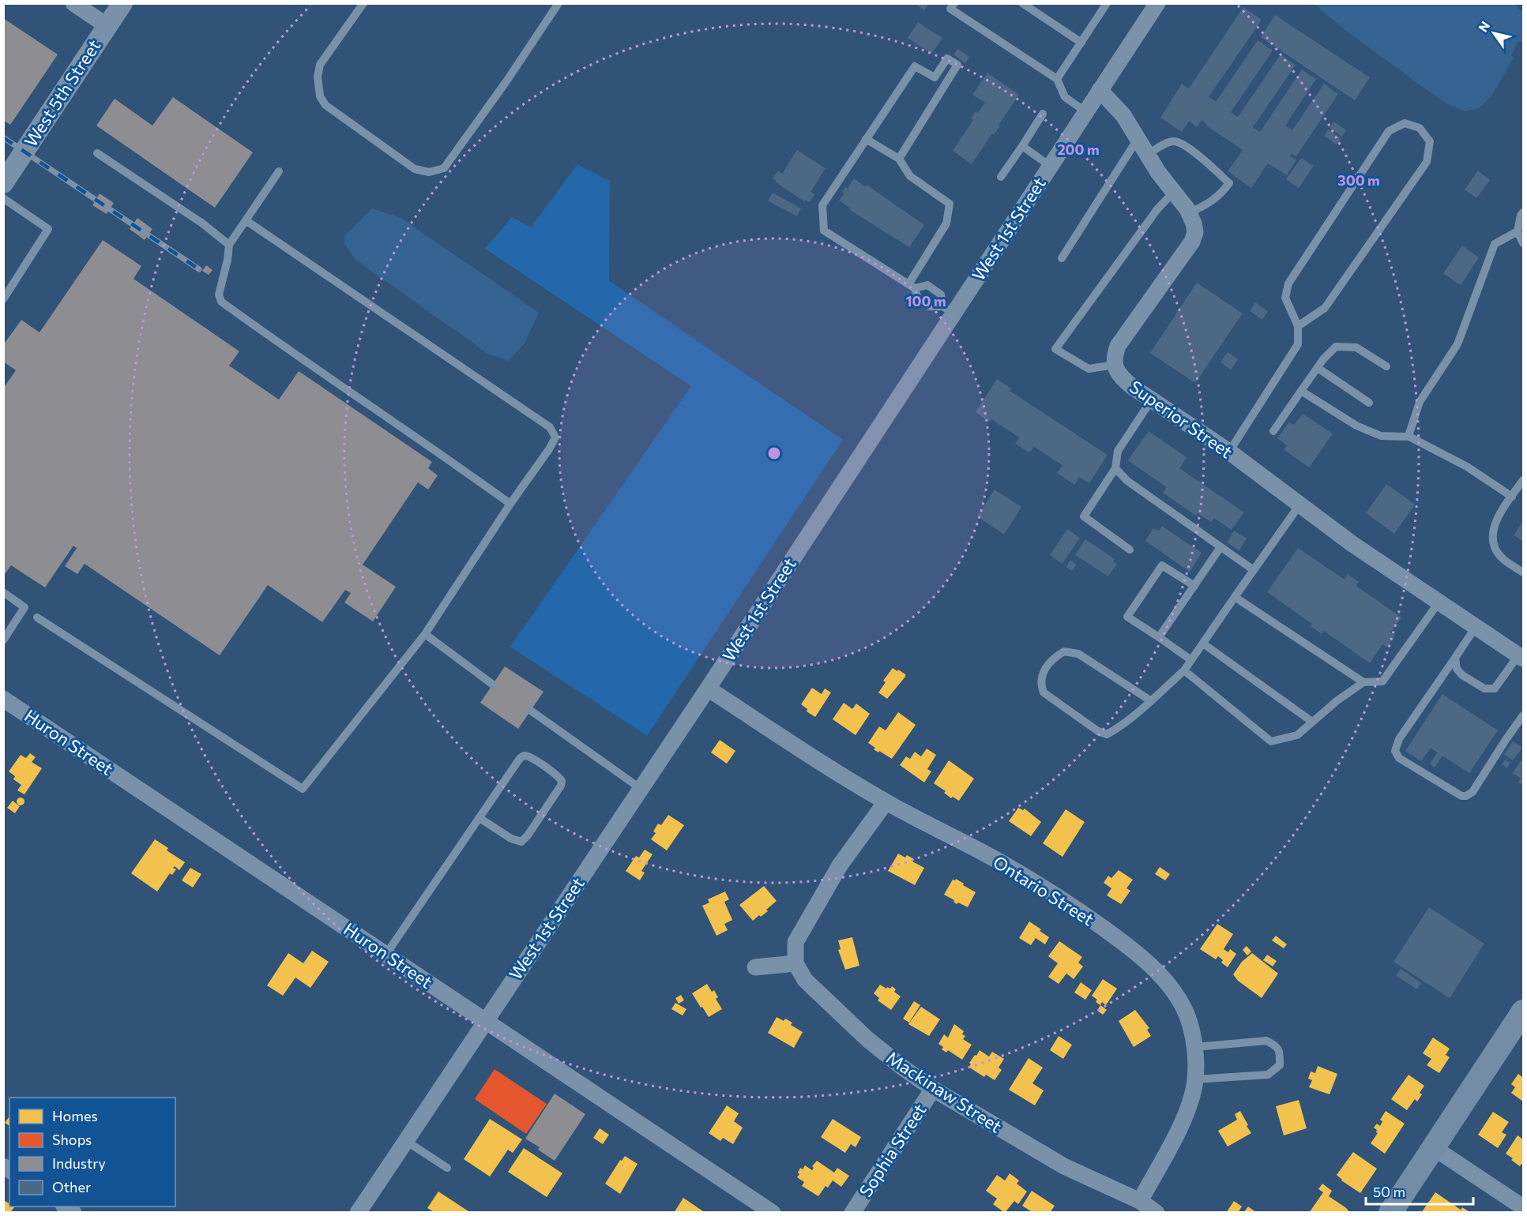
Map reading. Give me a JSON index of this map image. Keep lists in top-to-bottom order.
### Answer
{
  "streets": {
    "street": [
      "West 5th Street",
      "West 1st Street",
      "Superior Street",
      "Huron Street",
      "Ontario Street",
      "Mackinaw Street",
      "Sophia Street"
    ]
  },
  "crossings": [
    ["West 1st Street", "Superior Street"],
    ["West 1st Street", "Huron Street"],
    ["West 1st Street", "Ontario Street"],
    ["Ontario Street", "Mackinaw Street"],
    ["Mackinaw Street", "Sophia Street"]
  ],
  "legend": [
    "Homes",
    "Shops",
    "Industry",
    "Other"
  ],
  "scale_bar": "50 m",
  "north": "top left",
  "rings": ["200 m", "300 m", "100 m"]
}
